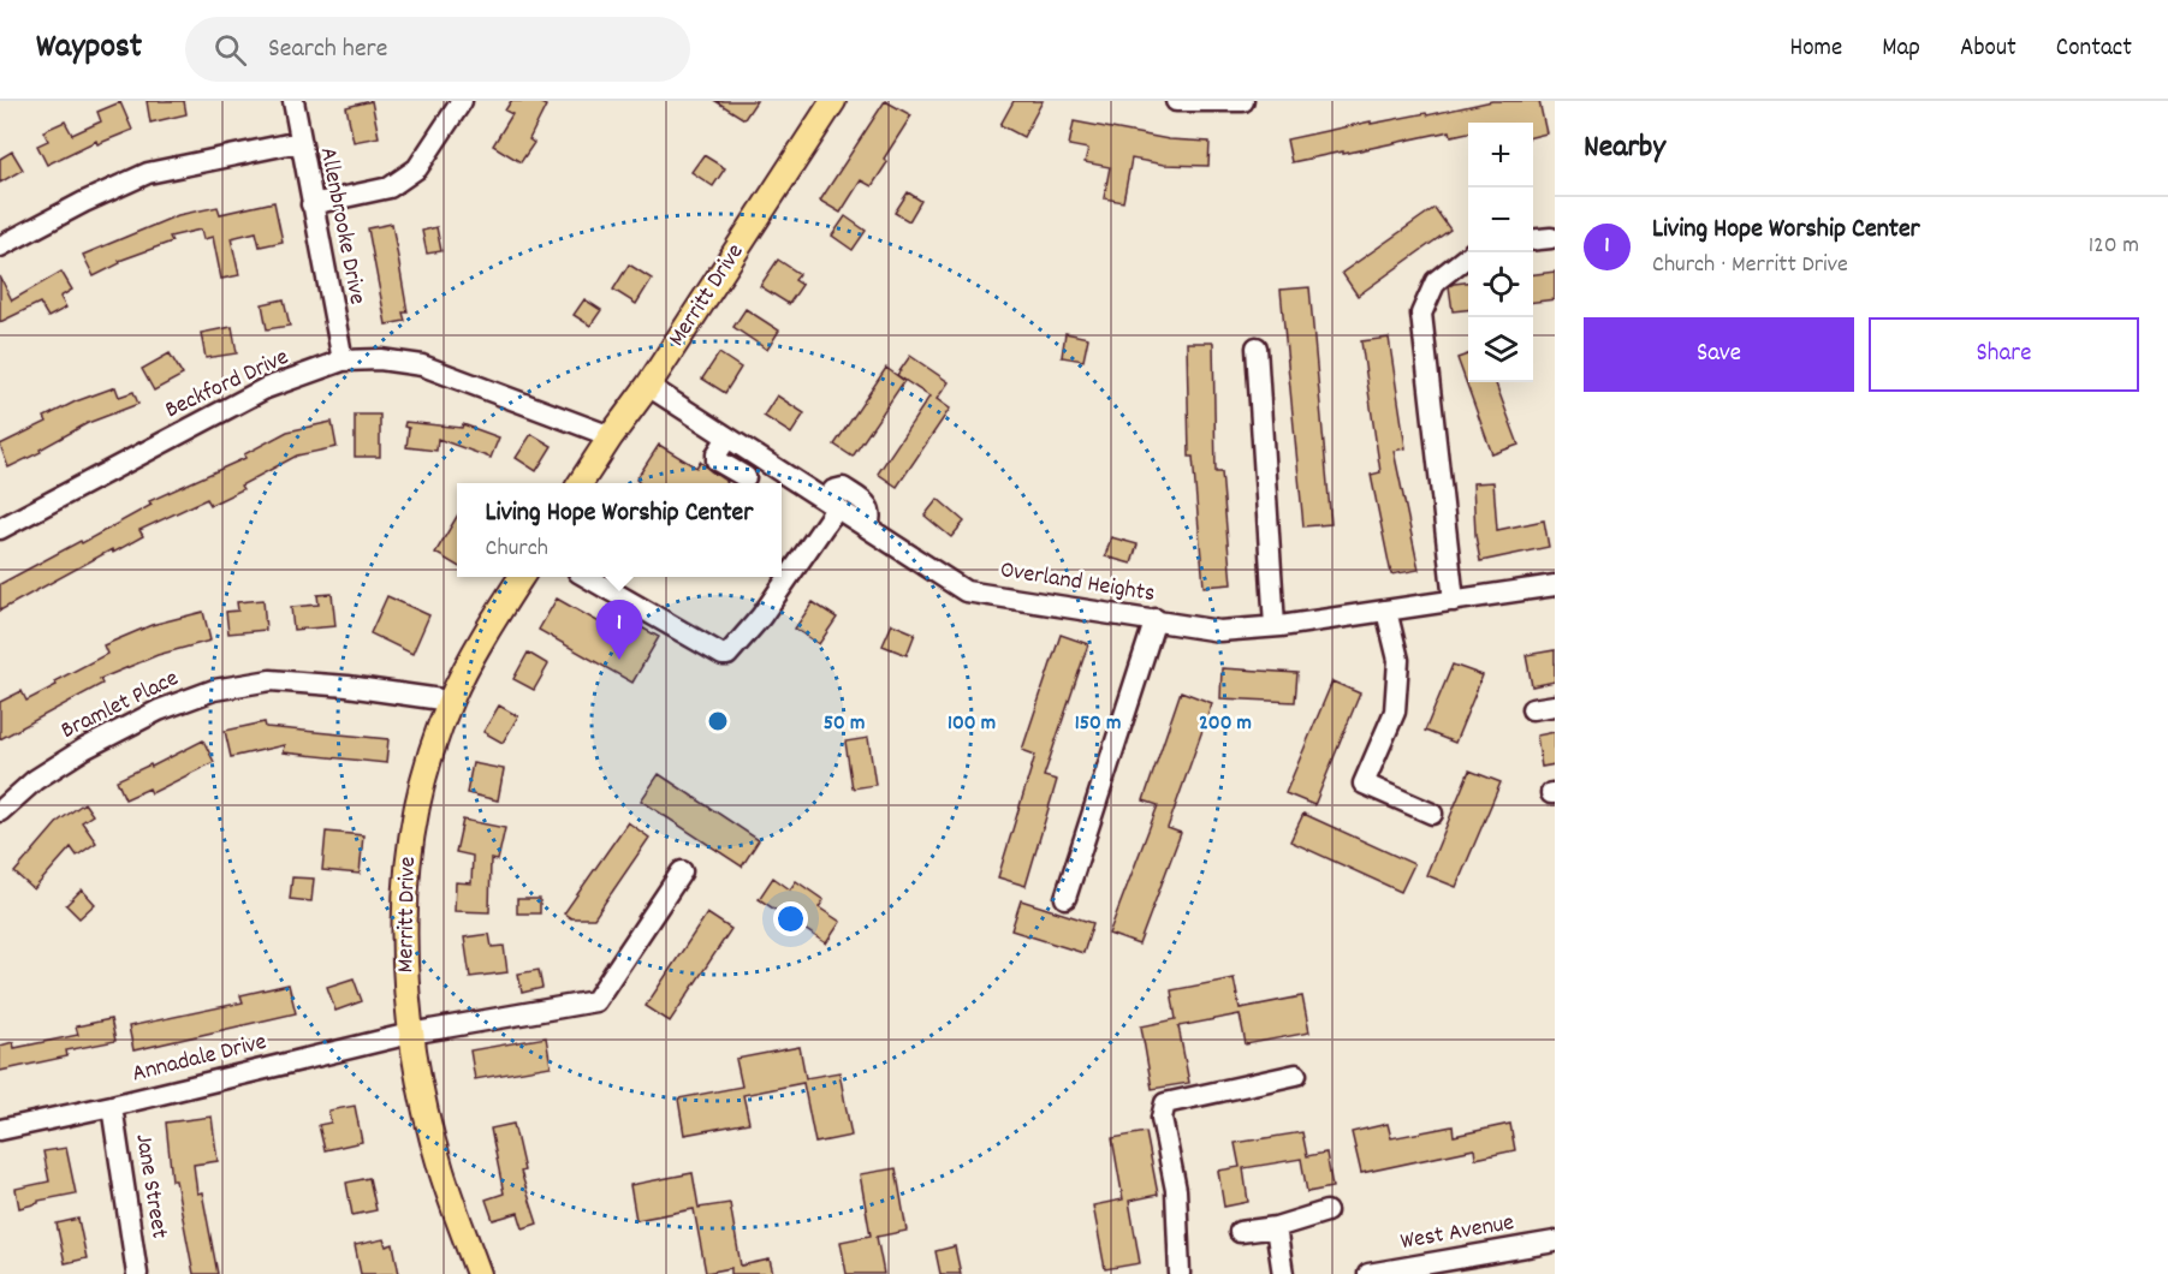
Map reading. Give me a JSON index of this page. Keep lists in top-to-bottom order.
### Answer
{
  "streets": {
    "main road": ["Merritt Drive"],
    "street": [
      "Allenbrooke Drive",
      "Beckford Drive",
      "Overland Heights",
      "Bramlet Place",
      "Annadale Drive",
      "Jane Street",
      "West Avenue"
    ]
  },
  "crossings": [
    ["Allenbrooke Drive", "Beckford Drive"],
    ["Merritt Drive", "Beckford Drive"],
    ["Merritt Drive", "Overland Heights"],
    ["Merritt Drive", "Bramlet Place"],
    ["Merritt Drive", "Annadale Drive"],
    ["Annadale Drive", "Jane Street"]
  ],
  "page": {
    "header": "Waypost",
    "search": "Search here",
    "nav": [
      "Home",
      "Map",
      "About",
      "Contact"
    ],
    "heading": "Nearby",
    "map_buttons": ["+", "−"],
    "list": [
      {
        "mark": "1",
        "name": "Living Hope Worship Center",
        "note": "Church · Merritt Drive",
        "value": "120 m"
      }
    ],
    "buttons": ["Save", "Share"],
    "popup": ["Living Hope Worship Center", "Church"],
    "pins": "1"
  },
  "rings": [
    "50 m",
    "100 m",
    "150 m",
    "200 m"
  ]
}
